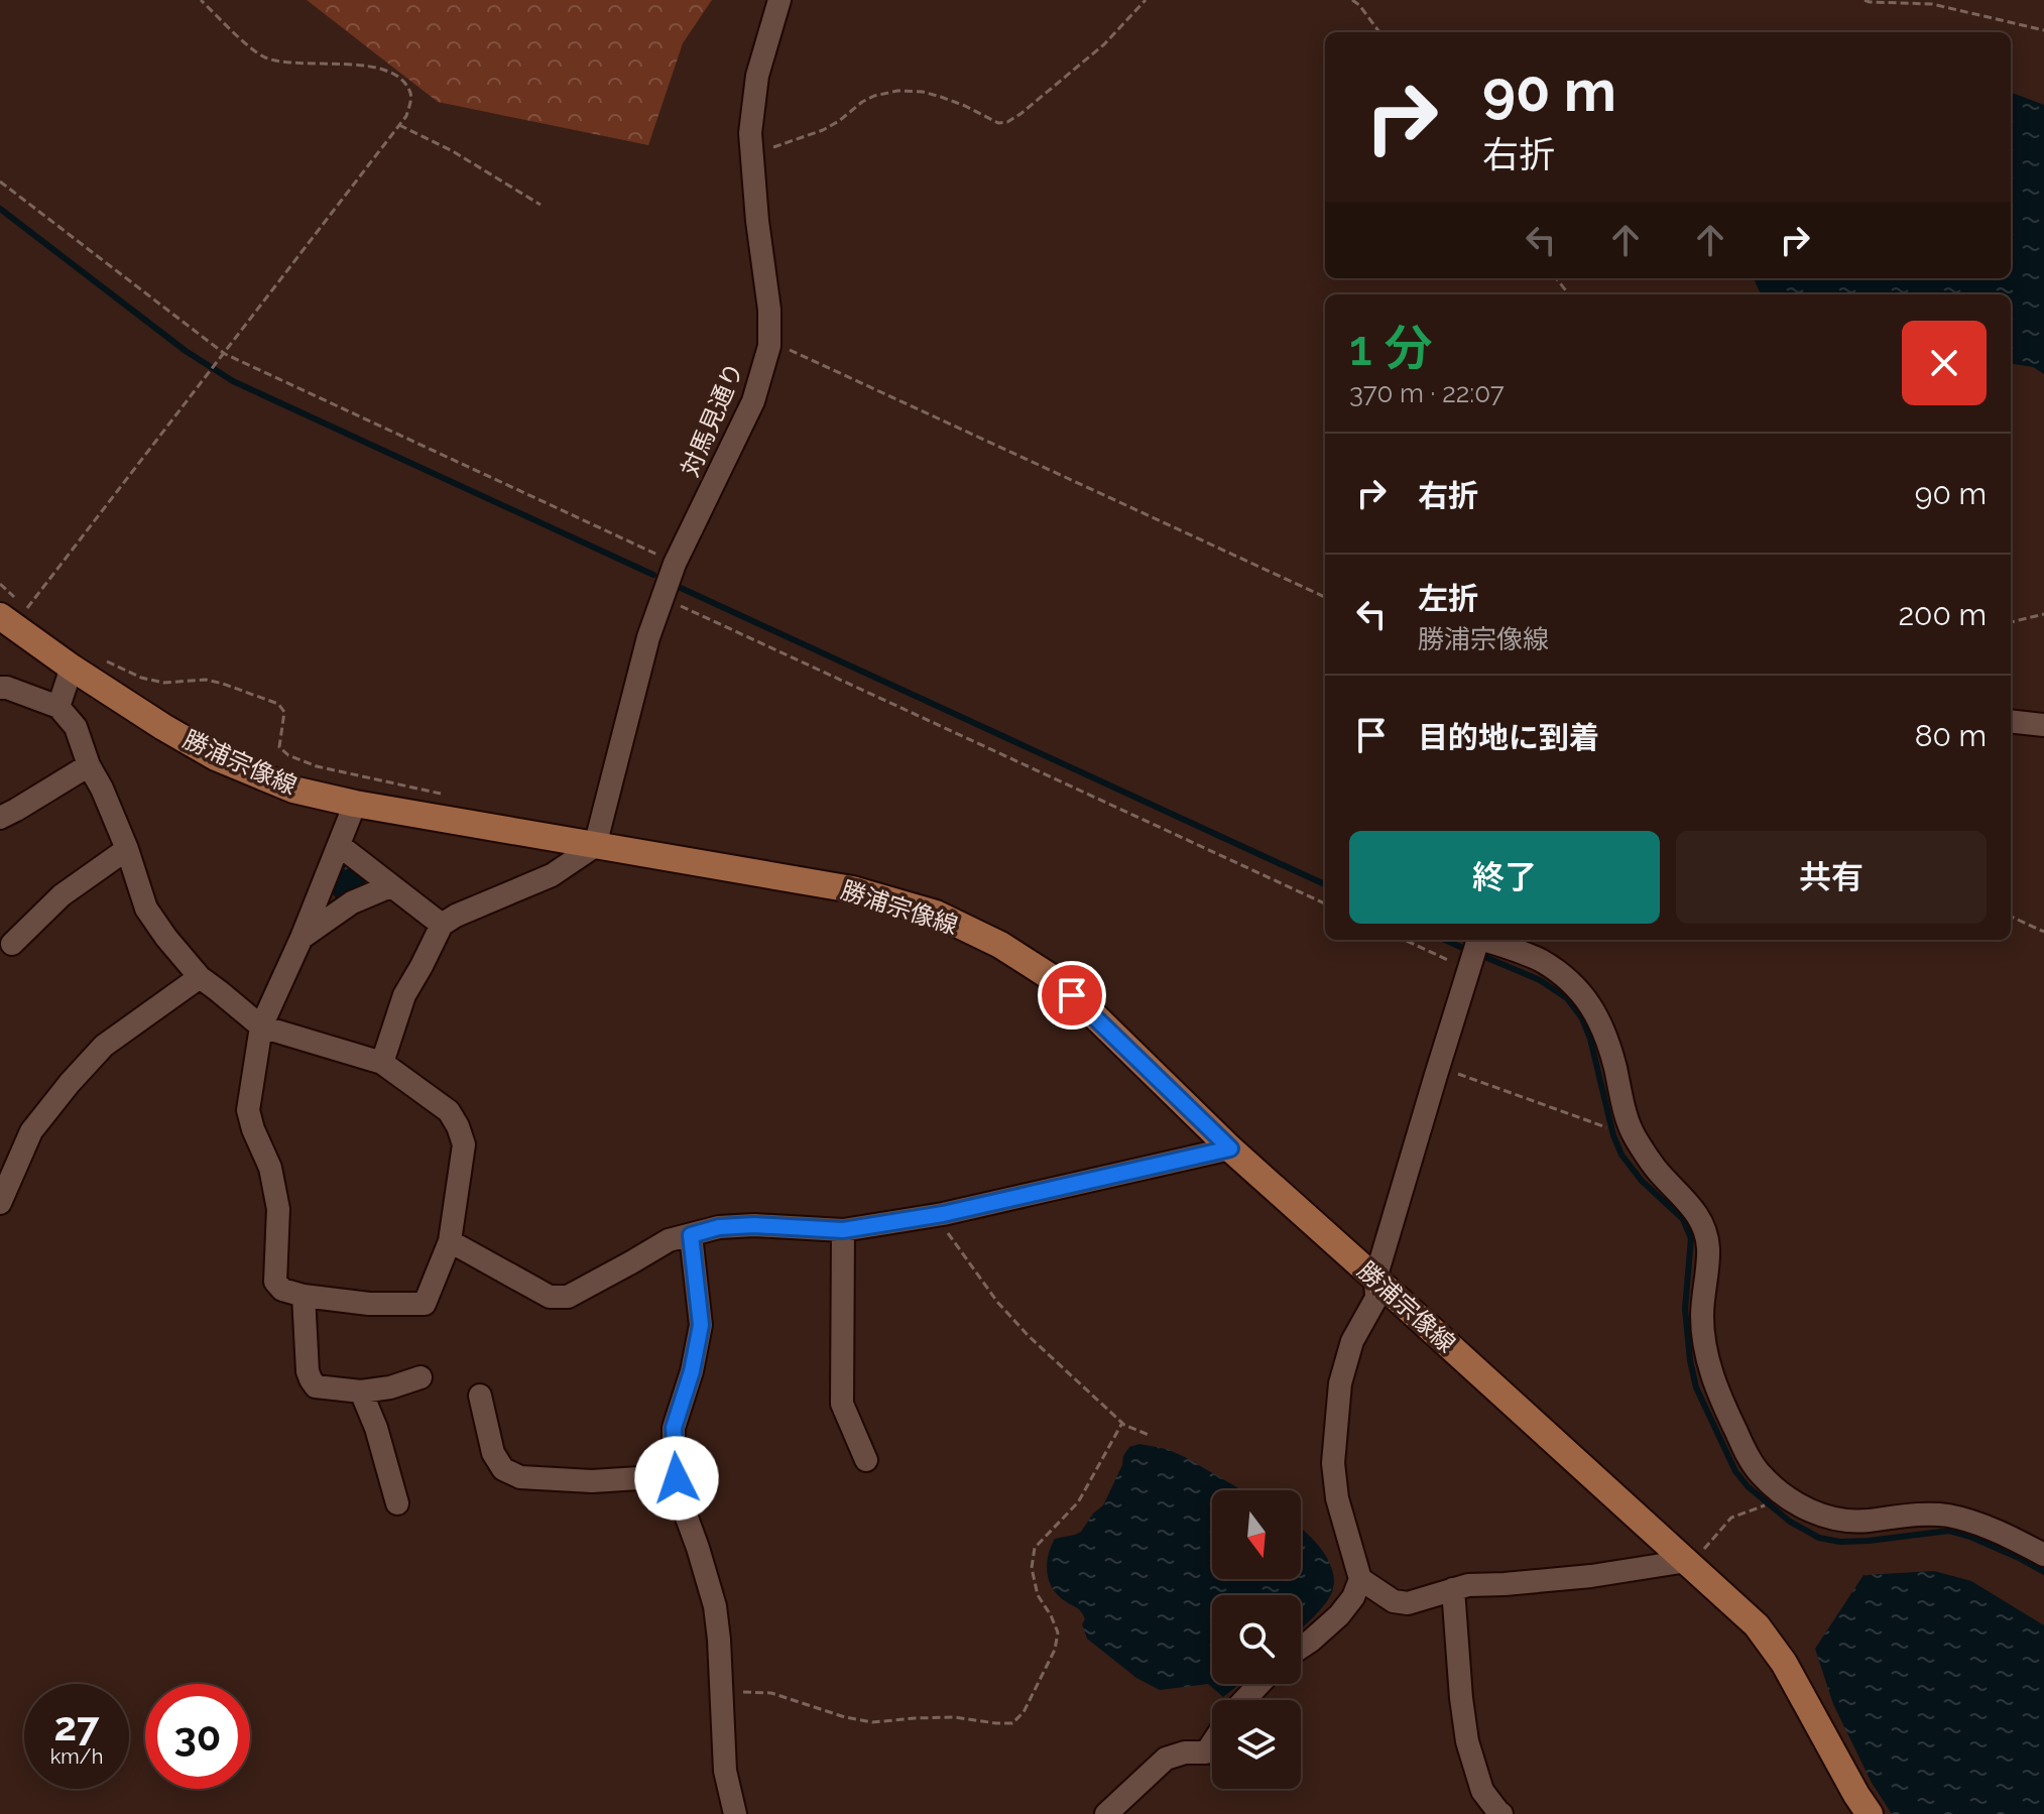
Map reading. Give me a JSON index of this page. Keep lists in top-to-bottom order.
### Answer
{
  "streets": {
    "main road": ["勝浦宗像線"],
    "street": ["対馬見通り"]
  },
  "crossings": [
    ["対馬見通り", "勝浦宗像線"]
  ],
  "north": "bottom",
  "page": {
    "turn": ["90 m", "右折"],
    "heading": ["1 分", "370 m · 22:07"],
    "list": [
      {
        "name": "右折",
        "value": "90 m"
      },
      {
        "name": "左折",
        "note": "勝浦宗像線",
        "value": "200 m"
      },
      {
        "name": "目的地に到着",
        "value": "80 m"
      }
    ],
    "buttons": ["終了", "共有"],
    "speed": "27 km/h",
    "limit": "30"
  }
}
